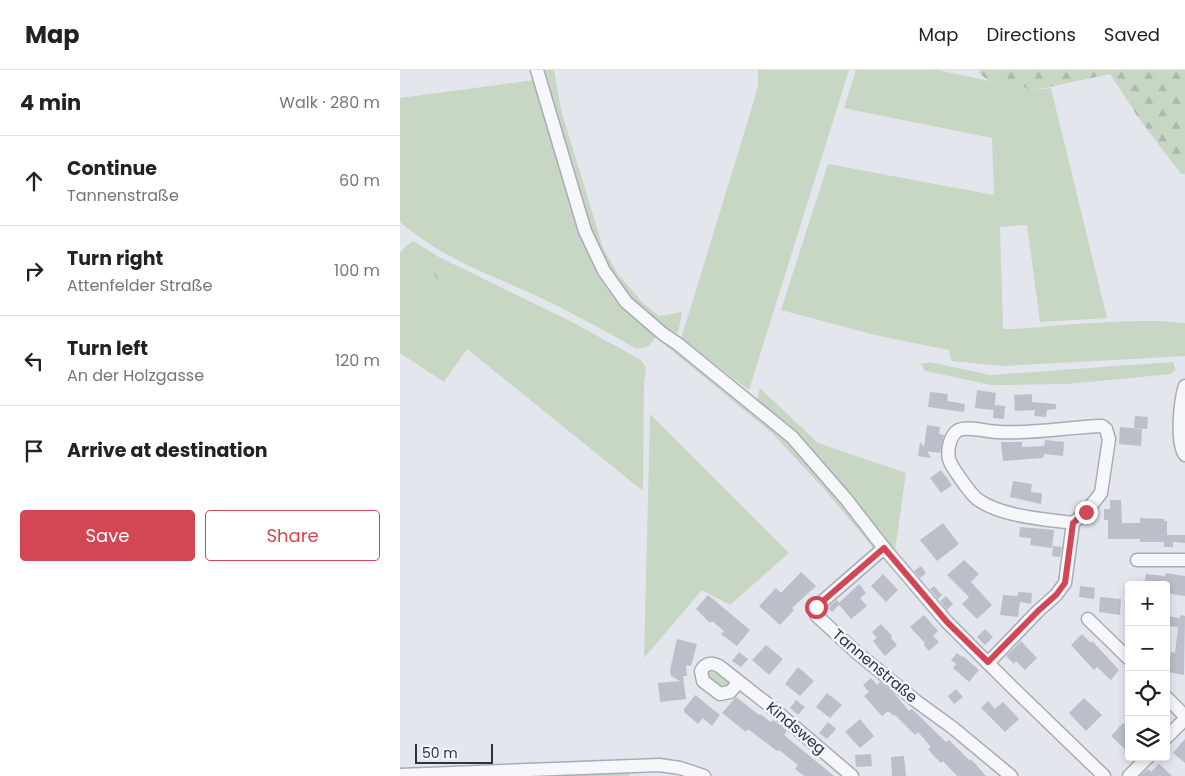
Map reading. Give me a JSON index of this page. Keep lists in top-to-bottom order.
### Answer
{
  "streets": {
    "street": ["Tannenstraße", "Kindsweg"]
  },
  "scale_bar": "50 m",
  "page": {
    "header": "Map",
    "nav": ["Map", "Directions", "Saved"],
    "heading": ["4 min", "Walk · 280 m"],
    "list": [
      ["Continue", "Tannenstraße", "60 m"],
      ["Turn right", "Attenfelder Straße", "100 m"],
      ["Turn left", "An der Holzgasse", "120 m"],
      "Arrive at destination"
    ],
    "buttons": ["Save", "Share"],
    "map_buttons": ["+", "−"],
    "scale": "50 m"
  }
}
